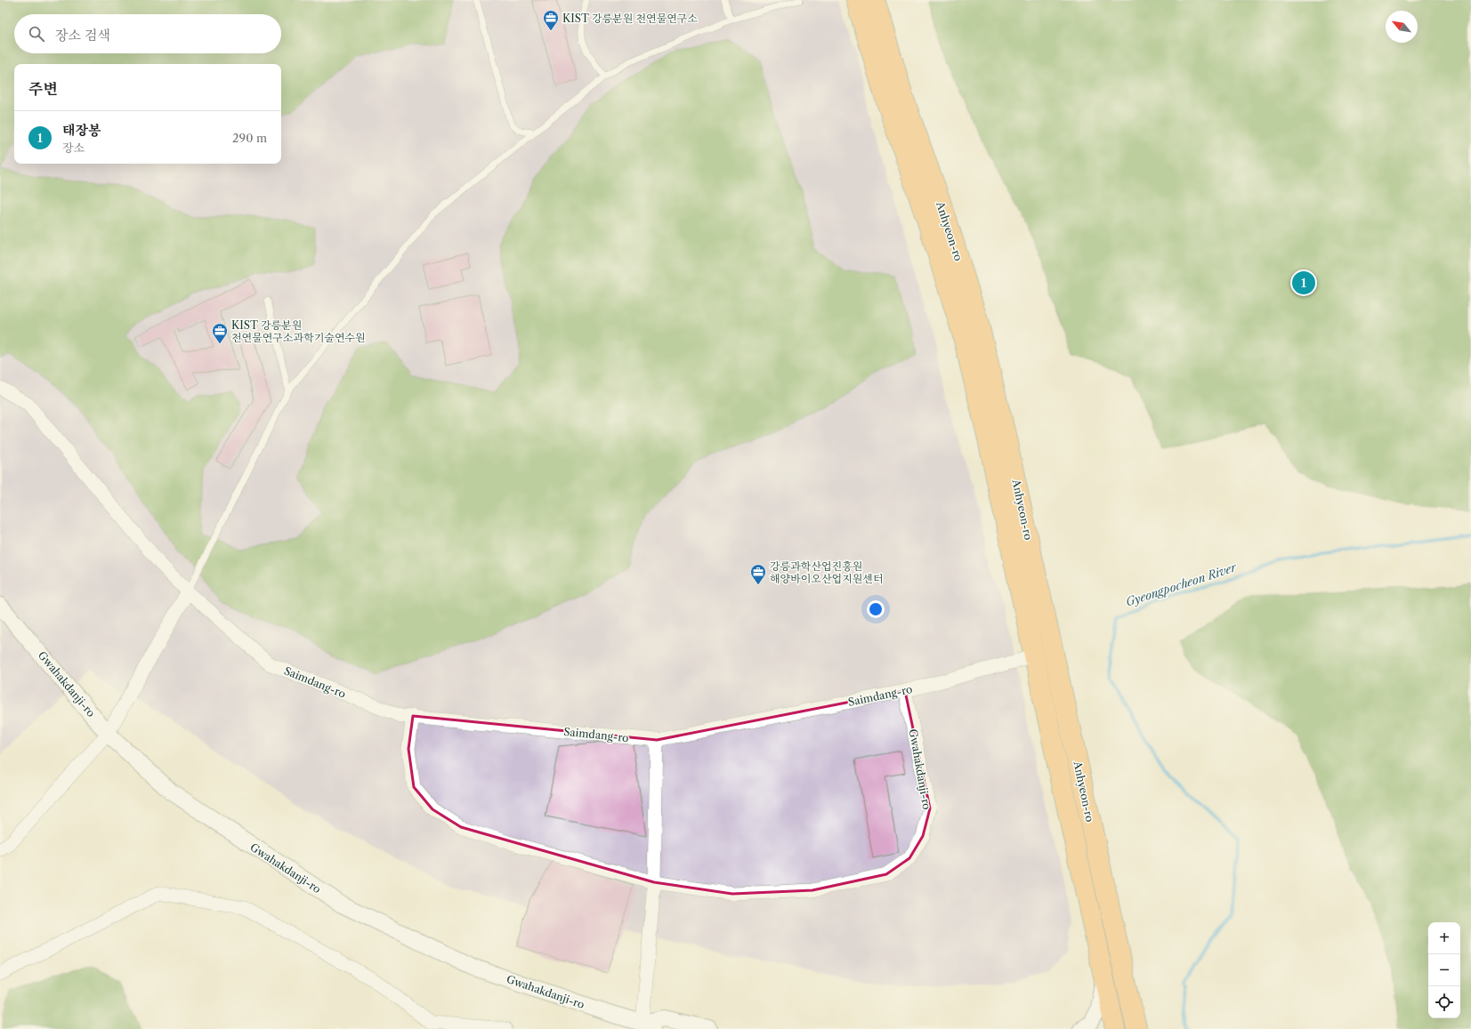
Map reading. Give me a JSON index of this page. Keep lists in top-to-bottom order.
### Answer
{
  "streets": {
    "highway": ["Anhyeon-ro"],
    "street": ["Saimdang-ro", "Gwahakdanji-ro"]
  },
  "crossings": [
    ["Anhyeon-ro", "Saimdang-ro"],
    ["Saimdang-ro", "Gwahakdanji-ro"]
  ],
  "water": ["Gyeongpocheon River"],
  "places": {
    "office": ["KIST 강릉분원 천연물연구소", "KIST 강릉분원 천연물연구소과학기술연수원", "강릉과학산업진흥원 해양바이오산업지원센터"]
  },
  "north": "top left",
  "page": {
    "search": "장소 검색",
    "heading": "주변",
    "list": [
      {
        "mark": "1",
        "name": "태장봉",
        "note": "장소",
        "value": "290 m"
      }
    ],
    "pins": "1",
    "map_buttons": ["+", "−"]
  }
}
